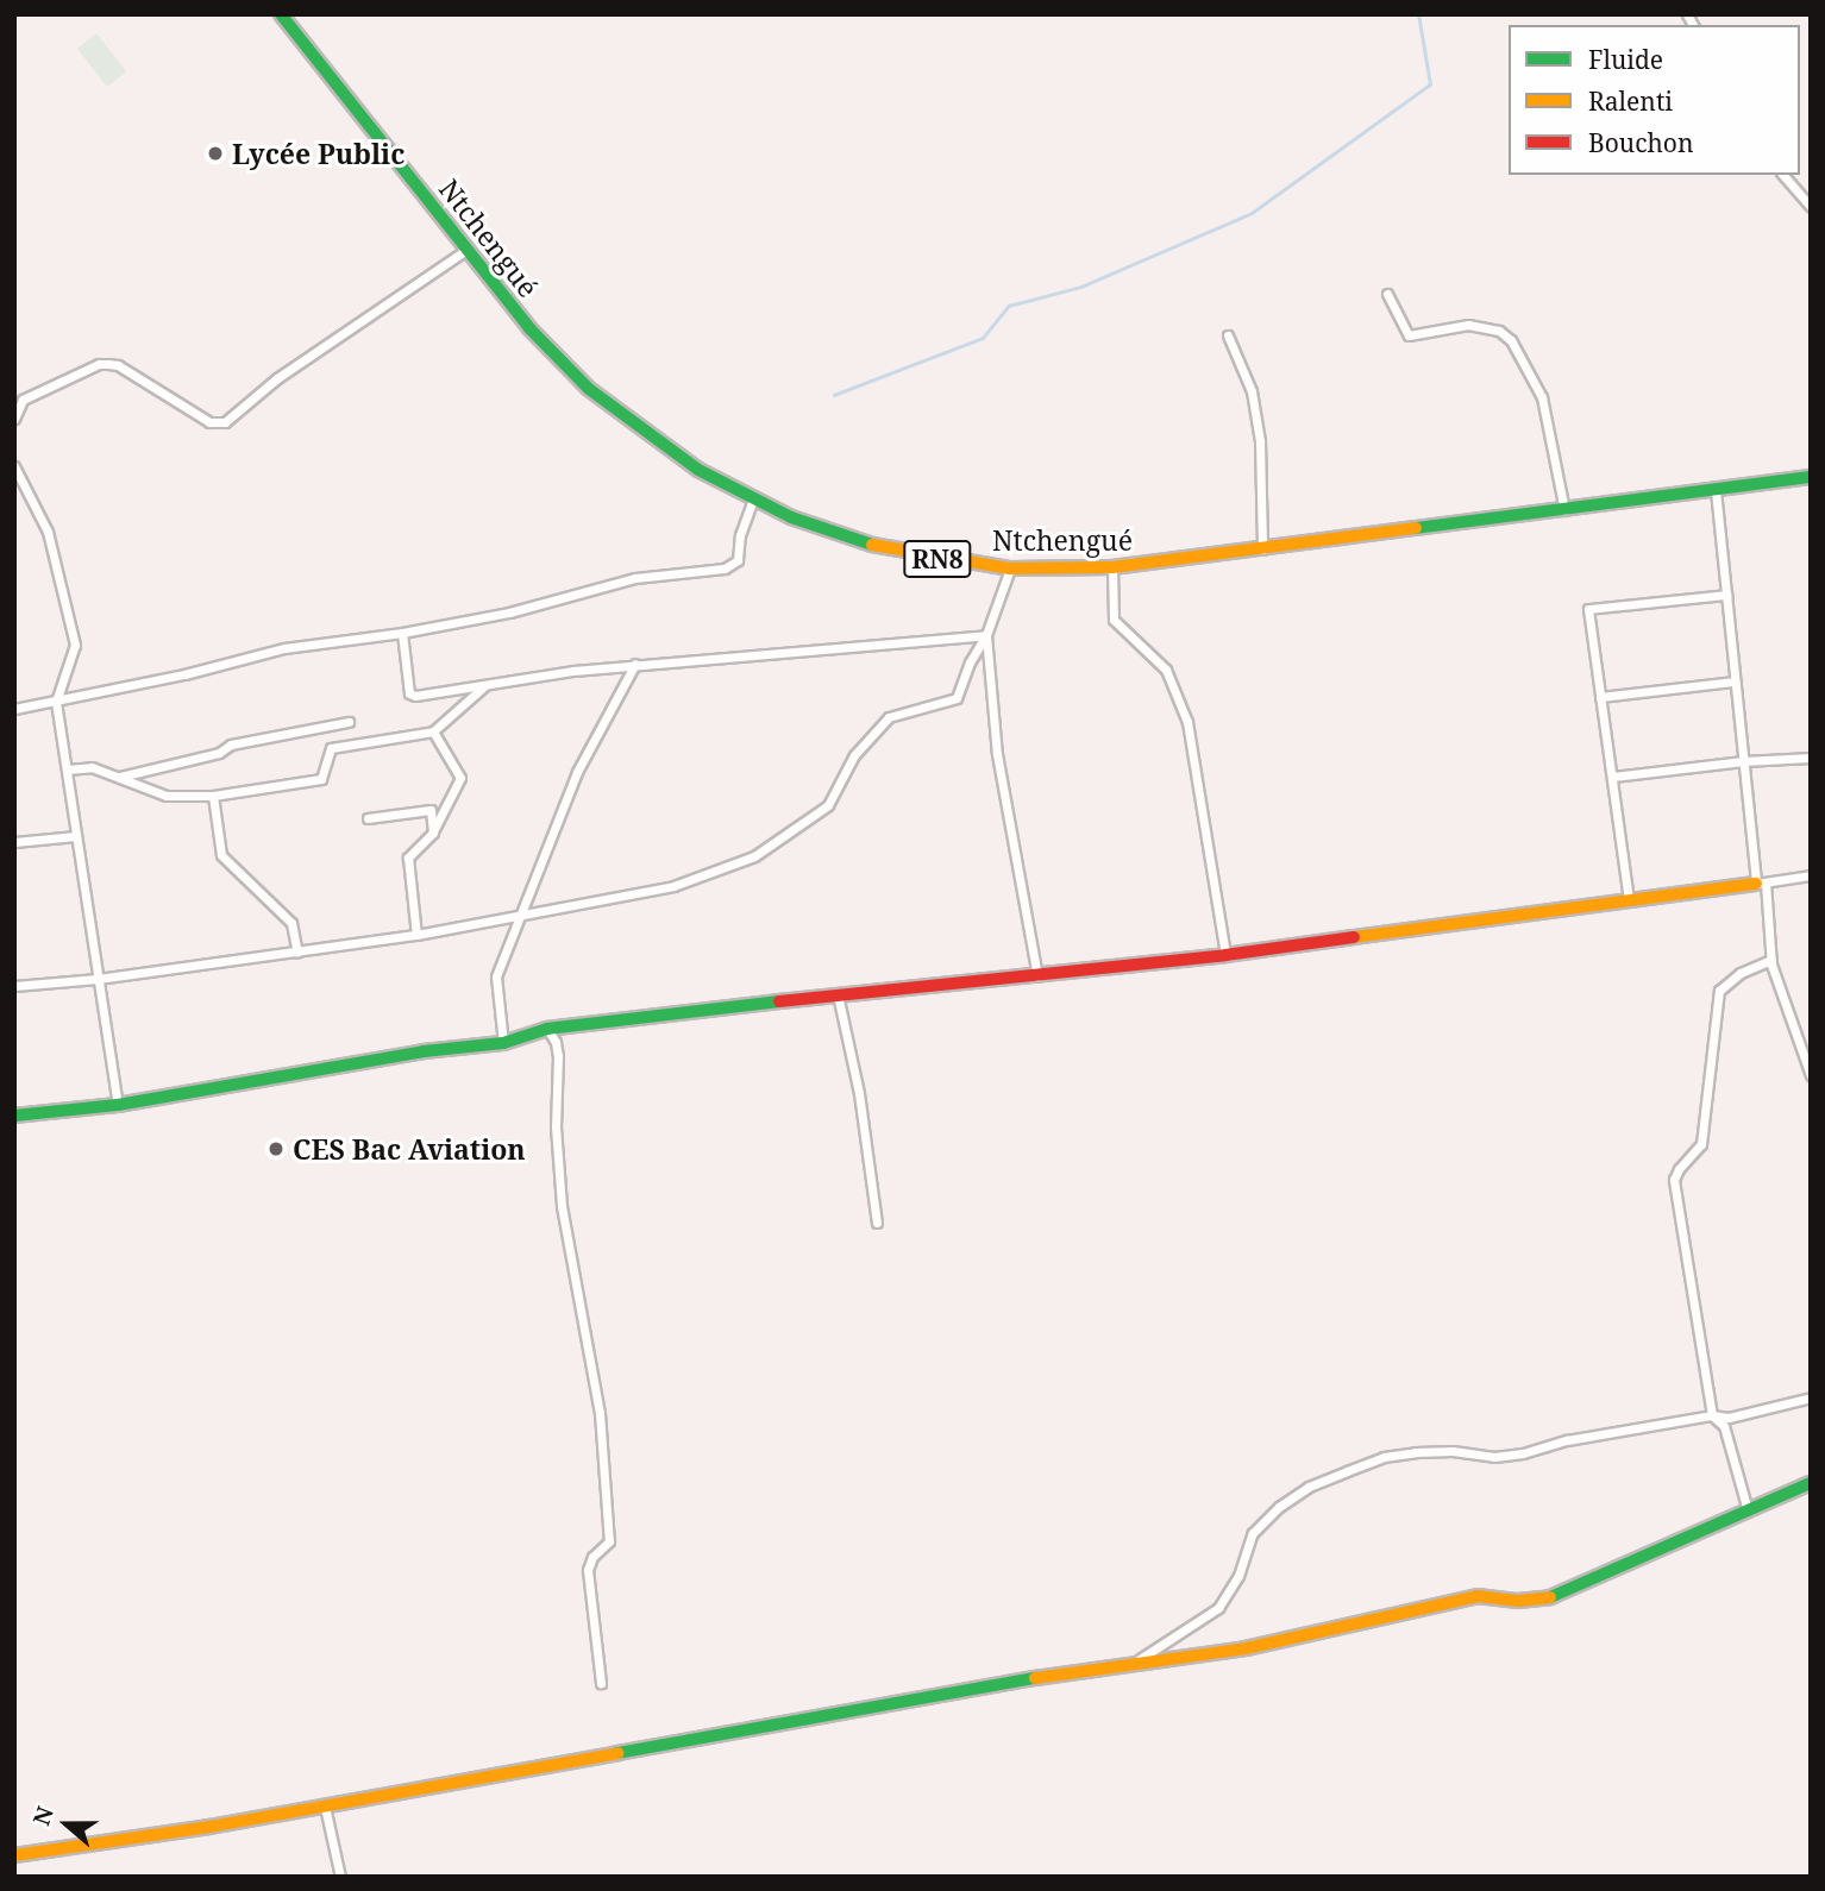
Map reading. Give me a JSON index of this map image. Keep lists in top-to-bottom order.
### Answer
{
  "streets": {
    "street": ["Ntchengué", "RN8"]
  },
  "places": ["Lycée Public", "CES Bac Aviation"],
  "legend": ["Fluide", "Ralenti", "Bouchon"],
  "north": "left"
}
